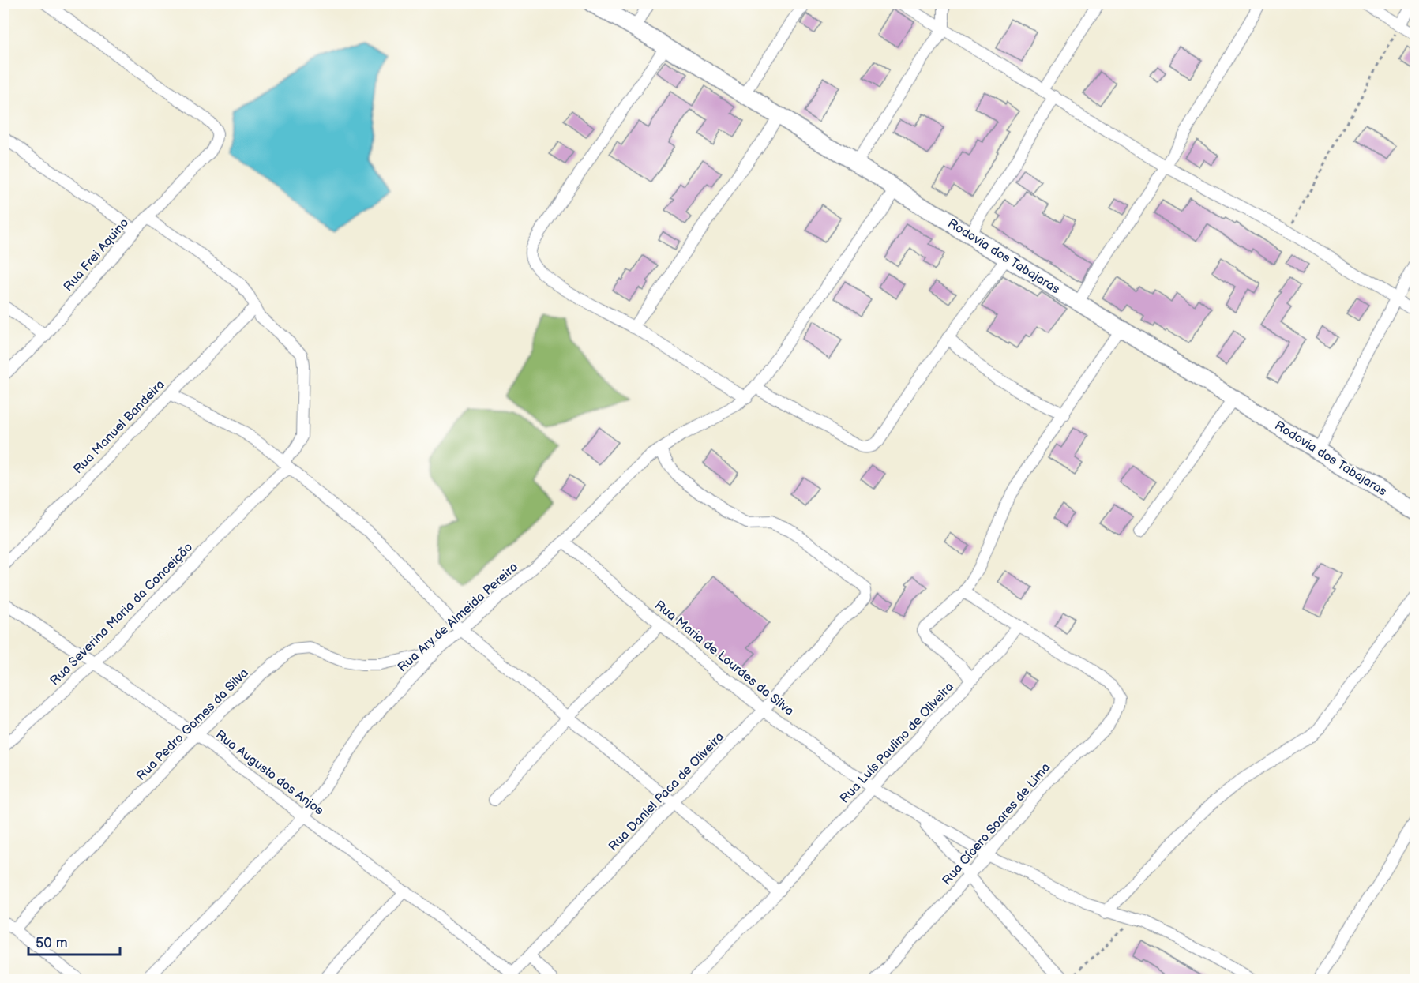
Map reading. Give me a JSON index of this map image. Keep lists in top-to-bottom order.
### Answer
{
  "streets": {
    "main road": ["Rodovia dos Tabajaras"],
    "street": [
      "Rua Frei Aquino",
      "Rua Manuel Bandeira",
      "Rua Severina Maria da Conceição",
      "Rua Ary de Almeida Pereira",
      "Rua Maria de Lourdes da Silva",
      "Rua Pedro Gomes da Silva",
      "Rua Luís Paulino de Oliveira",
      "Rua Augusto dos Anjos",
      "Rua Daniel Paca de Oliveira",
      "Rua Cícero Soares de Lima"
    ]
  },
  "crossings": [
    ["Rua Frei Aquino", "Rua Severina Maria da Conceição"],
    ["Rodovia dos Tabajaras", "Rua Ary de Almeida Pereira"],
    ["Rodovia dos Tabajaras", "Rua Luís Paulino de Oliveira"],
    ["Rua Manuel Bandeira", "Rua Severina Maria da Conceição"],
    ["Rua Severina Maria da Conceição", "Rua Augusto dos Anjos"],
    ["Rua Ary de Almeida Pereira", "Rua Maria de Lourdes da Silva"],
    ["Rua Ary de Almeida Pereira", "Rua Pedro Gomes da Silva"],
    ["Rua Ary de Almeida Pereira", "Rua Augusto dos Anjos"],
    ["Rua Ary de Almeida Pereira", "Rua Daniel Paca de Oliveira"],
    ["Rua Maria de Lourdes da Silva", "Rua Luís Paulino de Oliveira"],
    ["Rua Maria de Lourdes da Silva", "Rua Daniel Paca de Oliveira"],
    ["Rua Maria de Lourdes da Silva", "Rua Cícero Soares de Lima"],
    ["Rua Pedro Gomes da Silva", "Rua Augusto dos Anjos"],
    ["Rua Luís Paulino de Oliveira", "Rua Cícero Soares de Lima"],
    ["Rua Augusto dos Anjos", "Rua Daniel Paca de Oliveira"]
  ],
  "scale_bar": "50 m"
}
